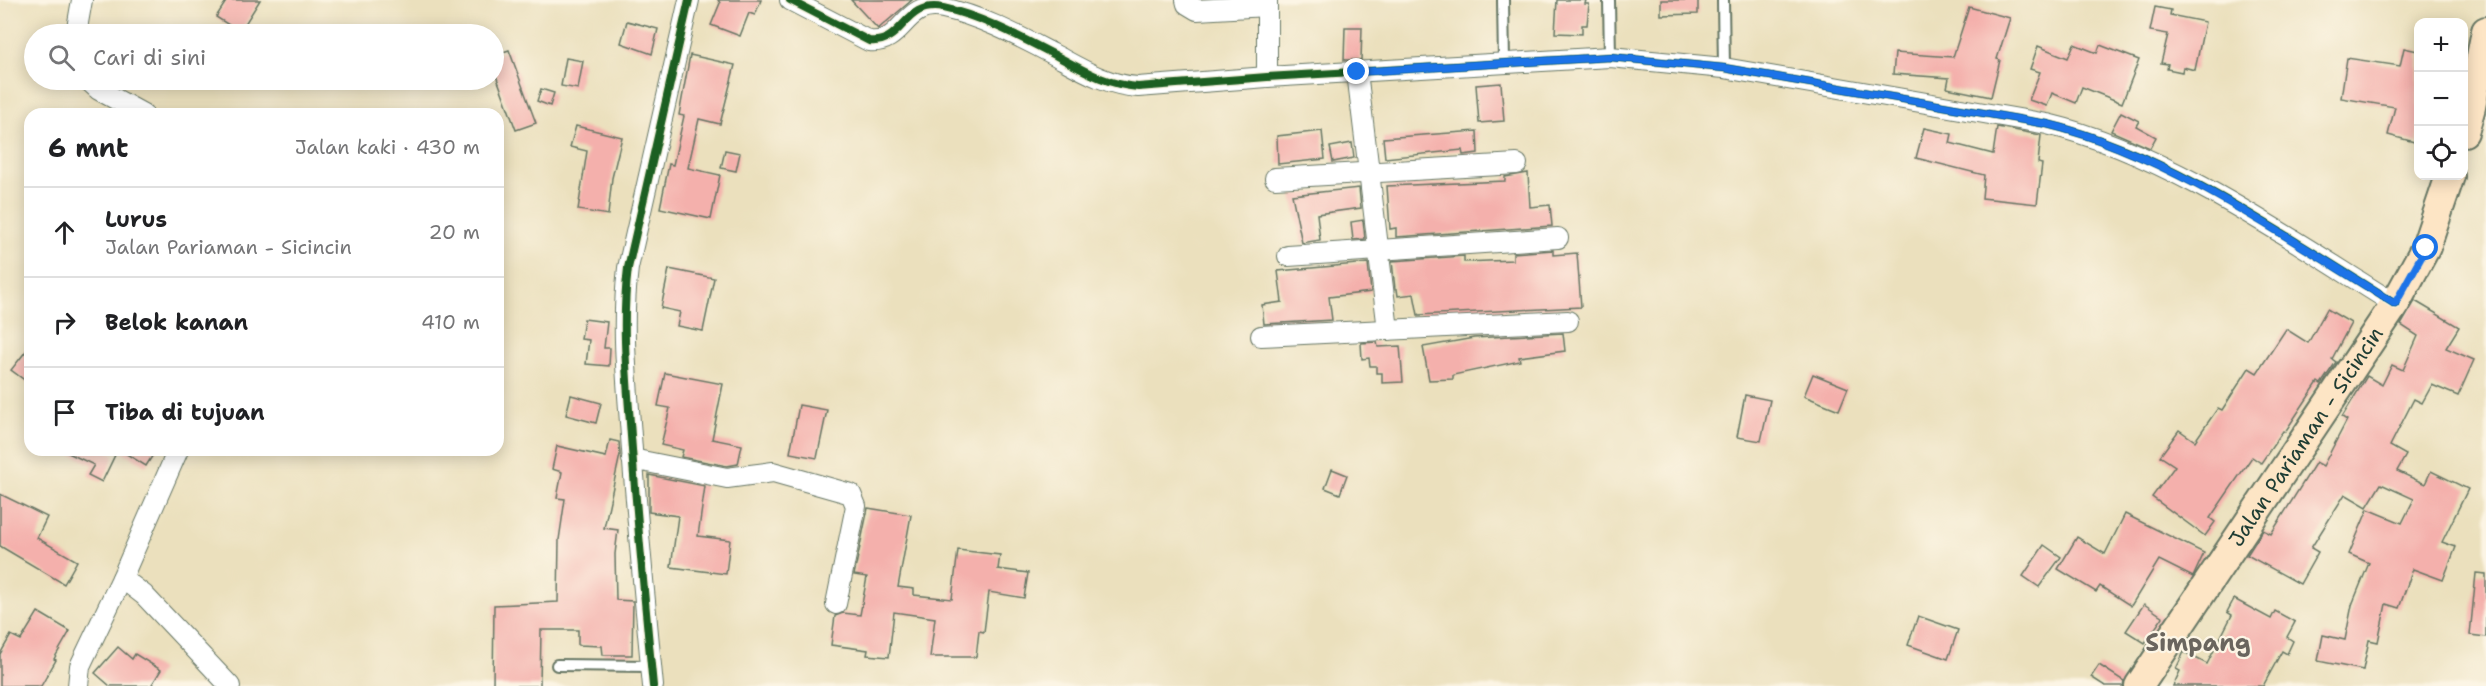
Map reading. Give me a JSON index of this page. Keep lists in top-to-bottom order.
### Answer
{
  "streets": {
    "main road": ["Jalan Pariaman - Sicincin"]
  },
  "districts": ["Simpang"],
  "page": {
    "map_buttons": ["+", "−"],
    "search": "Cari di sini",
    "heading": ["6 mnt", "Jalan kaki · 430 m"],
    "list": [
      ["Lurus", "Jalan Pariaman - Sicincin", "20 m"],
      ["Belok kanan", "410 m"],
      "Tiba di tujuan"
    ]
  }
}
